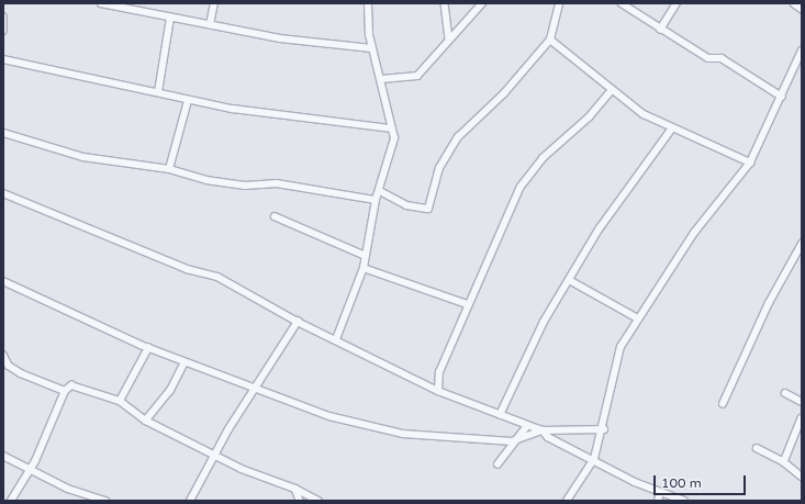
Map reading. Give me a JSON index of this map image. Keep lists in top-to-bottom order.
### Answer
{
  "scale_bar": "100 m"
}
